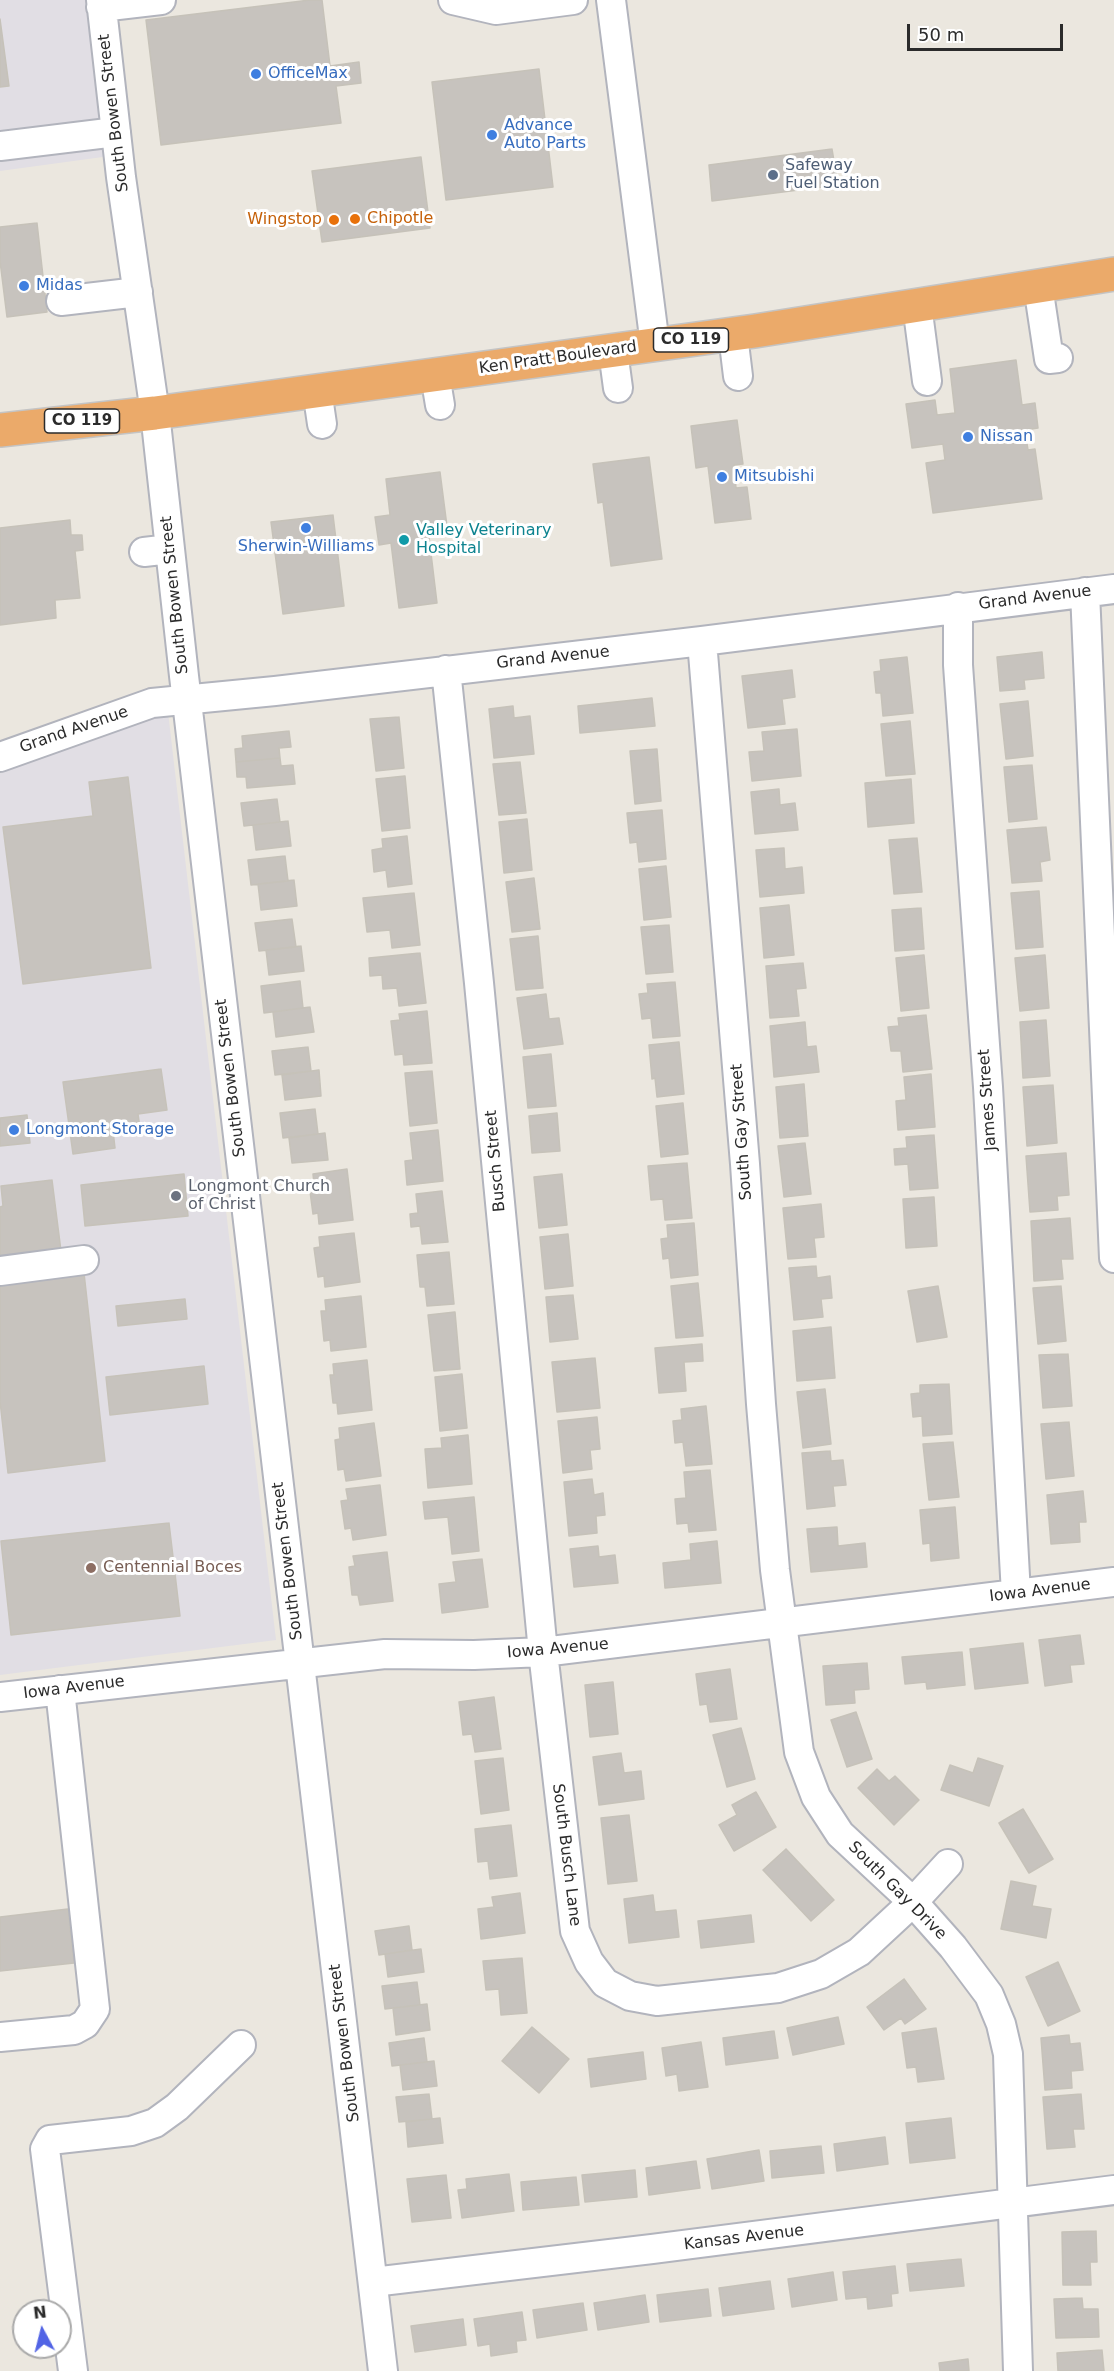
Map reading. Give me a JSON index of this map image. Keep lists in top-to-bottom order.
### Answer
{
  "streets": {
    "highway": ["CO 119", "Ken Pratt Boulevard"],
    "street": [
      "South Bowen Street",
      "Grand Avenue",
      "James Street",
      "South Gay Street",
      "Busch Street",
      "Iowa Avenue",
      "South Busch Lane",
      "South Gay Drive",
      "Kansas Avenue"
    ]
  },
  "crossings": [
    ["South Bowen Street", "Ken Pratt Boulevard"],
    ["South Bowen Street", "Grand Avenue"],
    ["South Bowen Street", "Iowa Avenue"],
    ["South Bowen Street", "Kansas Avenue"],
    ["Grand Avenue", "James Street"],
    ["Grand Avenue", "South Gay Street"],
    ["Grand Avenue", "Busch Street"],
    ["James Street", "Iowa Avenue"],
    ["South Gay Street", "Iowa Avenue"],
    ["South Gay Street", "South Gay Drive"],
    ["Busch Street", "Iowa Avenue"],
    ["Busch Street", "South Busch Lane"],
    ["Iowa Avenue", "South Busch Lane"],
    ["Iowa Avenue", "South Gay Drive"],
    ["South Busch Lane", "South Gay Drive"],
    ["South Gay Drive", "Kansas Avenue"]
  ],
  "places": [
    "OfficeMax",
    "Advance Auto Parts",
    "Safeway Fuel Station",
    "Chipotle",
    "Wingstop",
    "Midas",
    "Nissan",
    "Mitsubishi",
    "Sherwin-Williams",
    "Valley Veterinary Hospital",
    "Longmont Storage",
    "Longmont Church of Christ",
    "Centennial Boces"
  ],
  "scale_bar": "50 m",
  "north": "top"
}
